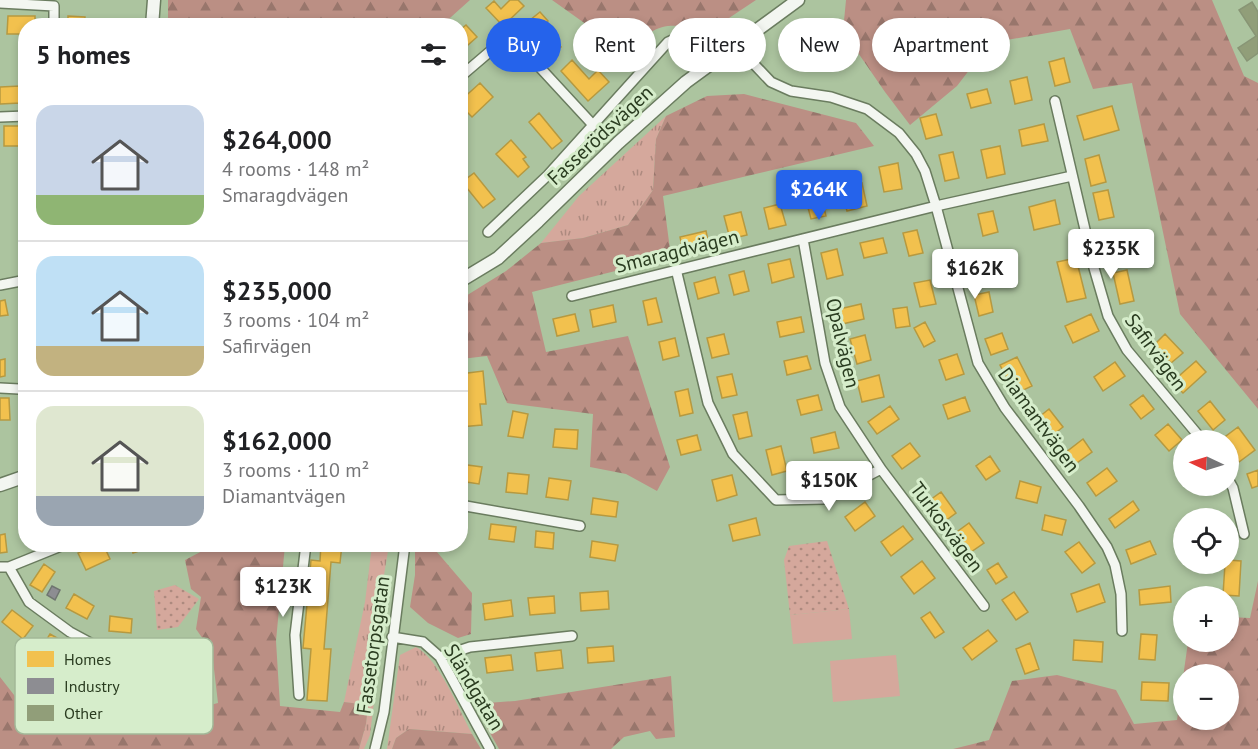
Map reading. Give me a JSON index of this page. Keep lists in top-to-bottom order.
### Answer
{
  "streets": {
    "street": [
      "Fasserödsvägen",
      "Smaragdvägen",
      "Opalvägen",
      "Safirvägen",
      "Diamantvägen",
      "Turkosvägen",
      "Fassetorpsgatan",
      "Sländgatan"
    ]
  },
  "crossings": [
    ["Smaragdvägen", "Opalvägen"],
    ["Smaragdvägen", "Safirvägen"],
    ["Smaragdvägen", "Diamantvägen"],
    ["Opalvägen", "Turkosvägen"],
    ["Fassetorpsgatan", "Sländgatan"]
  ],
  "legend": ["Homes", "Industry", "Other"],
  "north": "left",
  "page": {
    "chip": [
      "Buy",
      "Rent",
      "Filters",
      "New",
      "Apartment"
    ],
    "heading": "5 homes",
    "list": [
      {
        "name": "$264,000",
        "note": "4 rooms · 148 m² · Smaragdvägen"
      },
      {
        "name": "$235,000",
        "note": "3 rooms · 104 m² · Safirvägen"
      },
      {
        "name": "$162,000",
        "note": "3 rooms · 110 m² · Diamantvägen"
      }
    ],
    "price": [
      "$264K",
      "$235K",
      "$162K",
      "$150K",
      "$123K"
    ],
    "map_buttons": ["+", "−"]
  }
}
